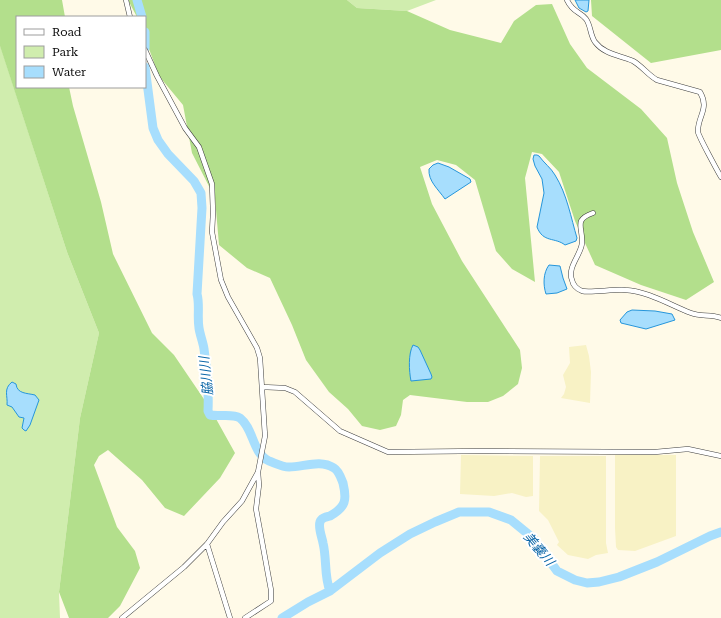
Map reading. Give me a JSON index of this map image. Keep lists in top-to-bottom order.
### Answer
{
  "water": ["脇川川", "美嚢川"],
  "legend": ["Road", "Park", "Water"]
}
